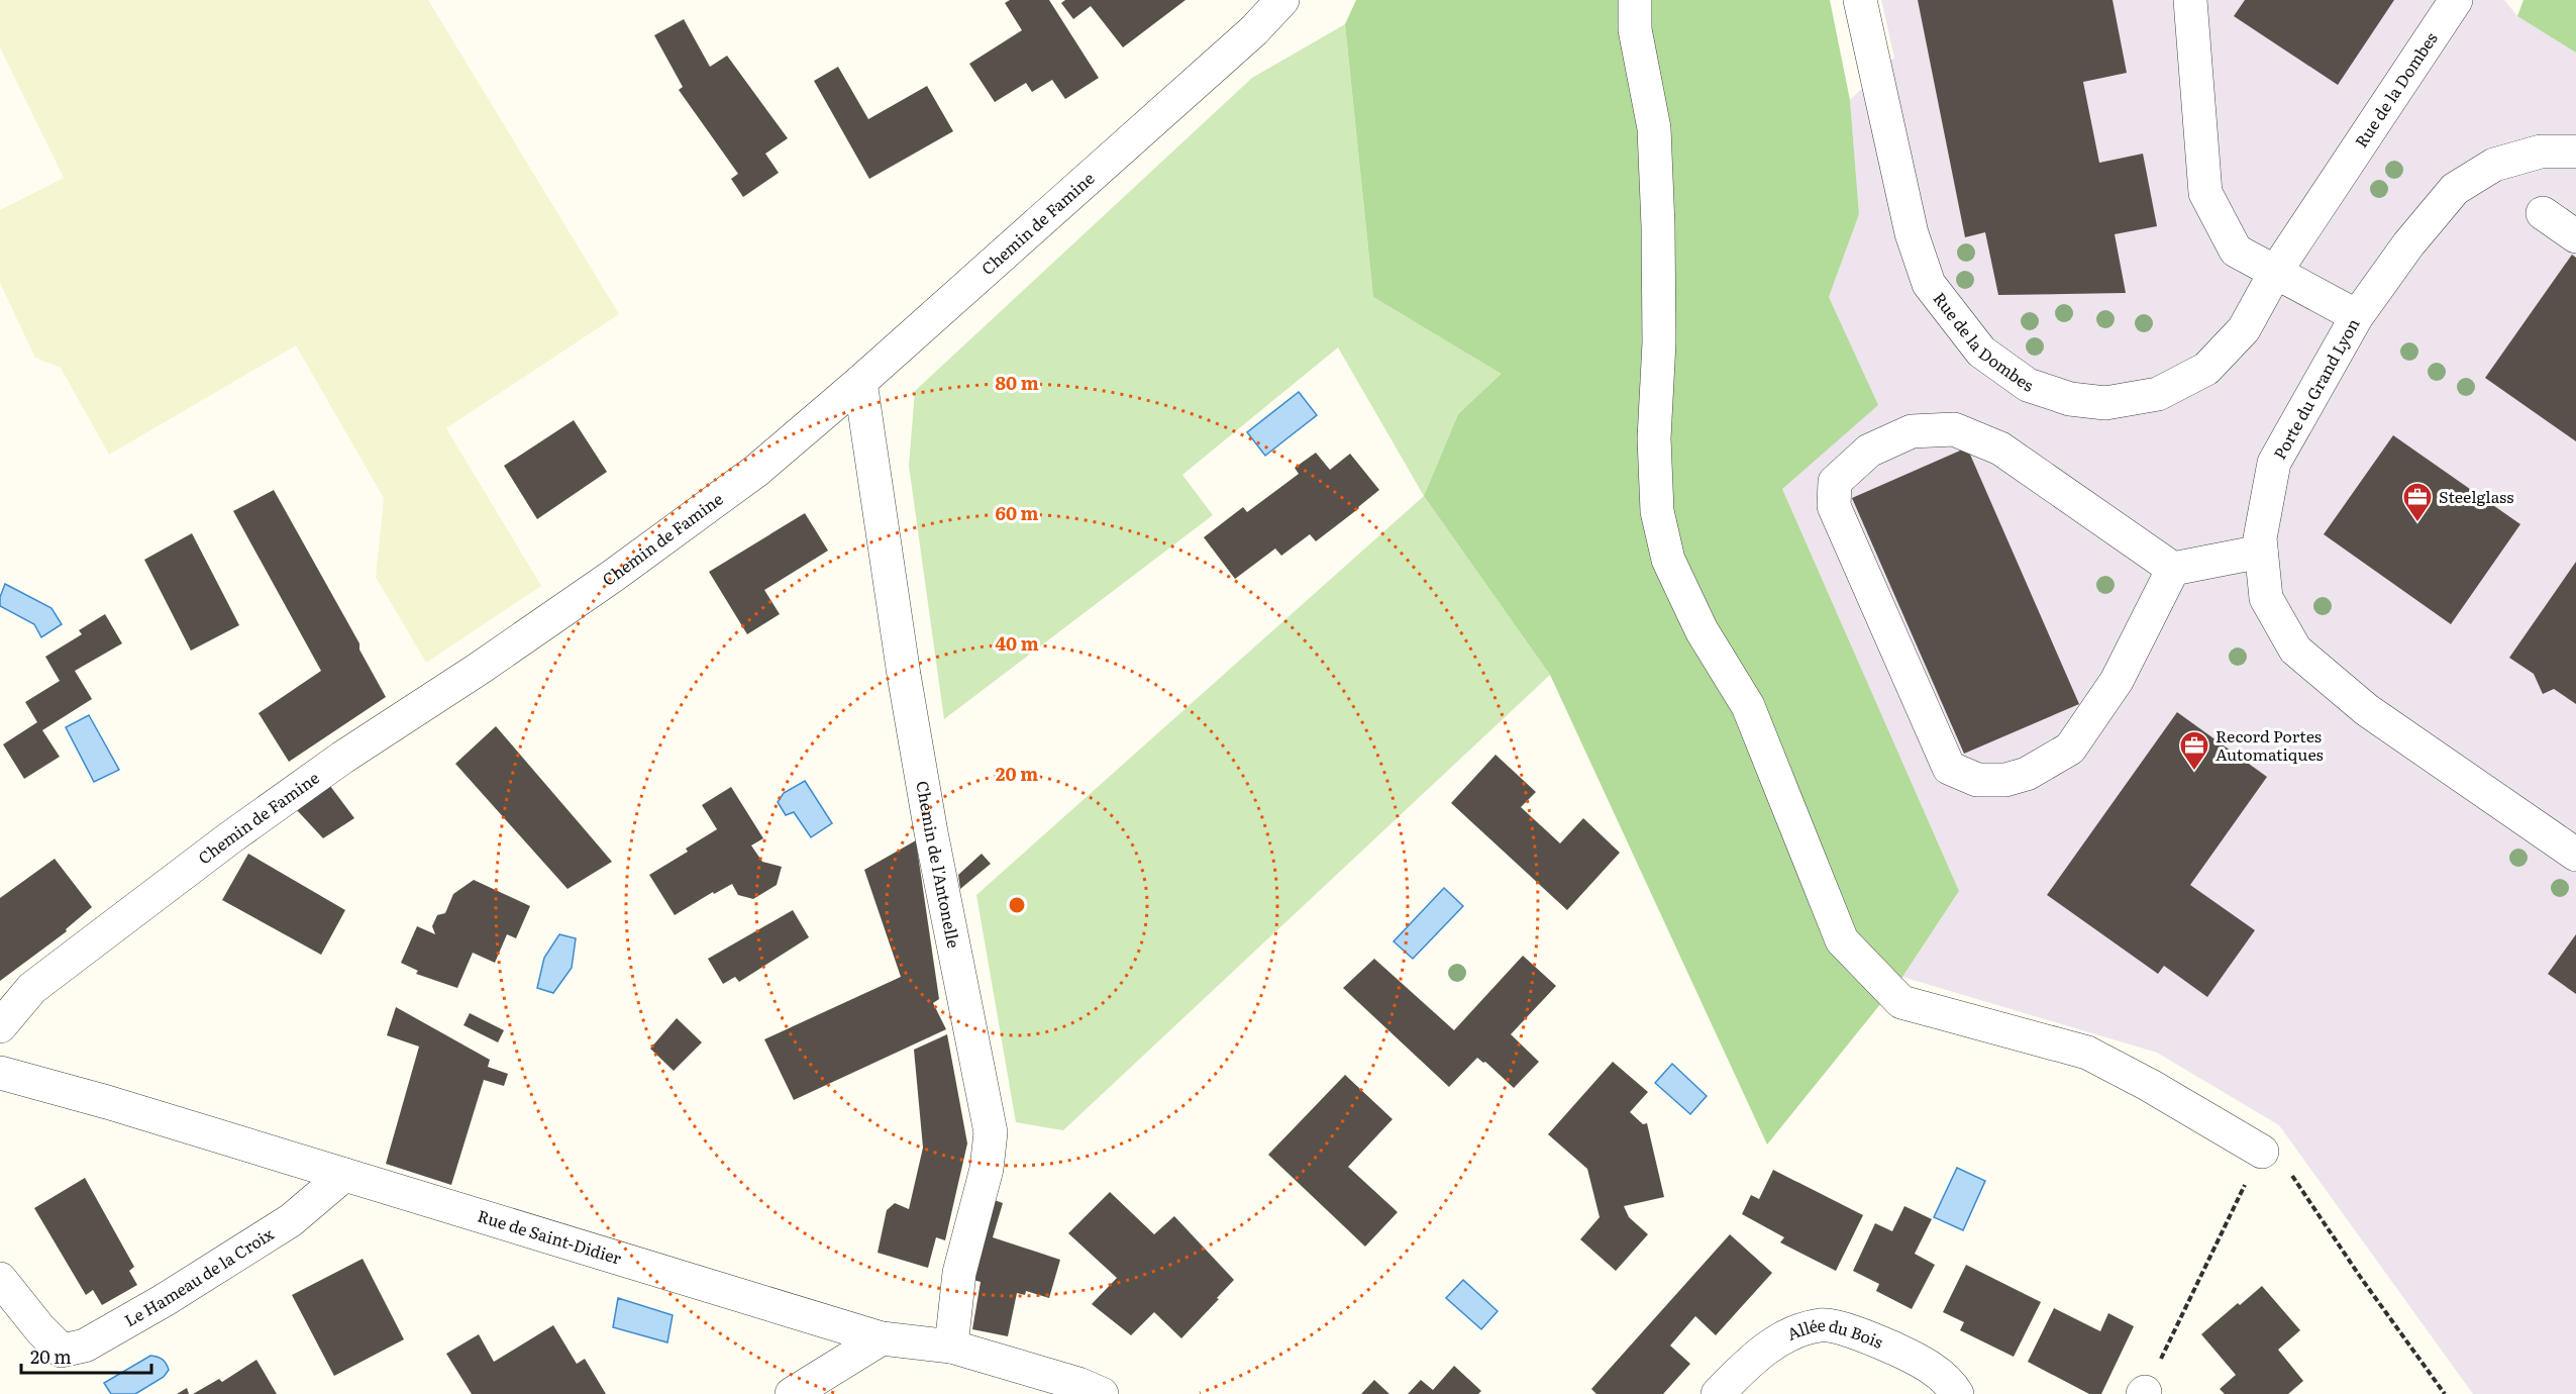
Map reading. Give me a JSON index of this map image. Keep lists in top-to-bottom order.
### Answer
{
  "streets": {
    "street": [
      "Rue de la Dombes",
      "Chemin de Famine",
      "Porte du Grand Lyon",
      "Chemin de l'Antonelle",
      "Rue de Saint-Didier",
      "Le Hameau de la Croix",
      "Allée du Bois"
    ]
  },
  "crossings": [
    ["Chemin de Famine", "Chemin de l'Antonelle"],
    ["Chemin de l'Antonelle", "Rue de Saint-Didier"],
    ["Rue de Saint-Didier", "Le Hameau de la Croix"]
  ],
  "places": {
    "office": ["Steelglass", "Record Portes Automatiques"]
  },
  "scale_bar": "20 m",
  "rings": [
    "80 m",
    "60 m",
    "40 m",
    "20 m"
  ]
}
